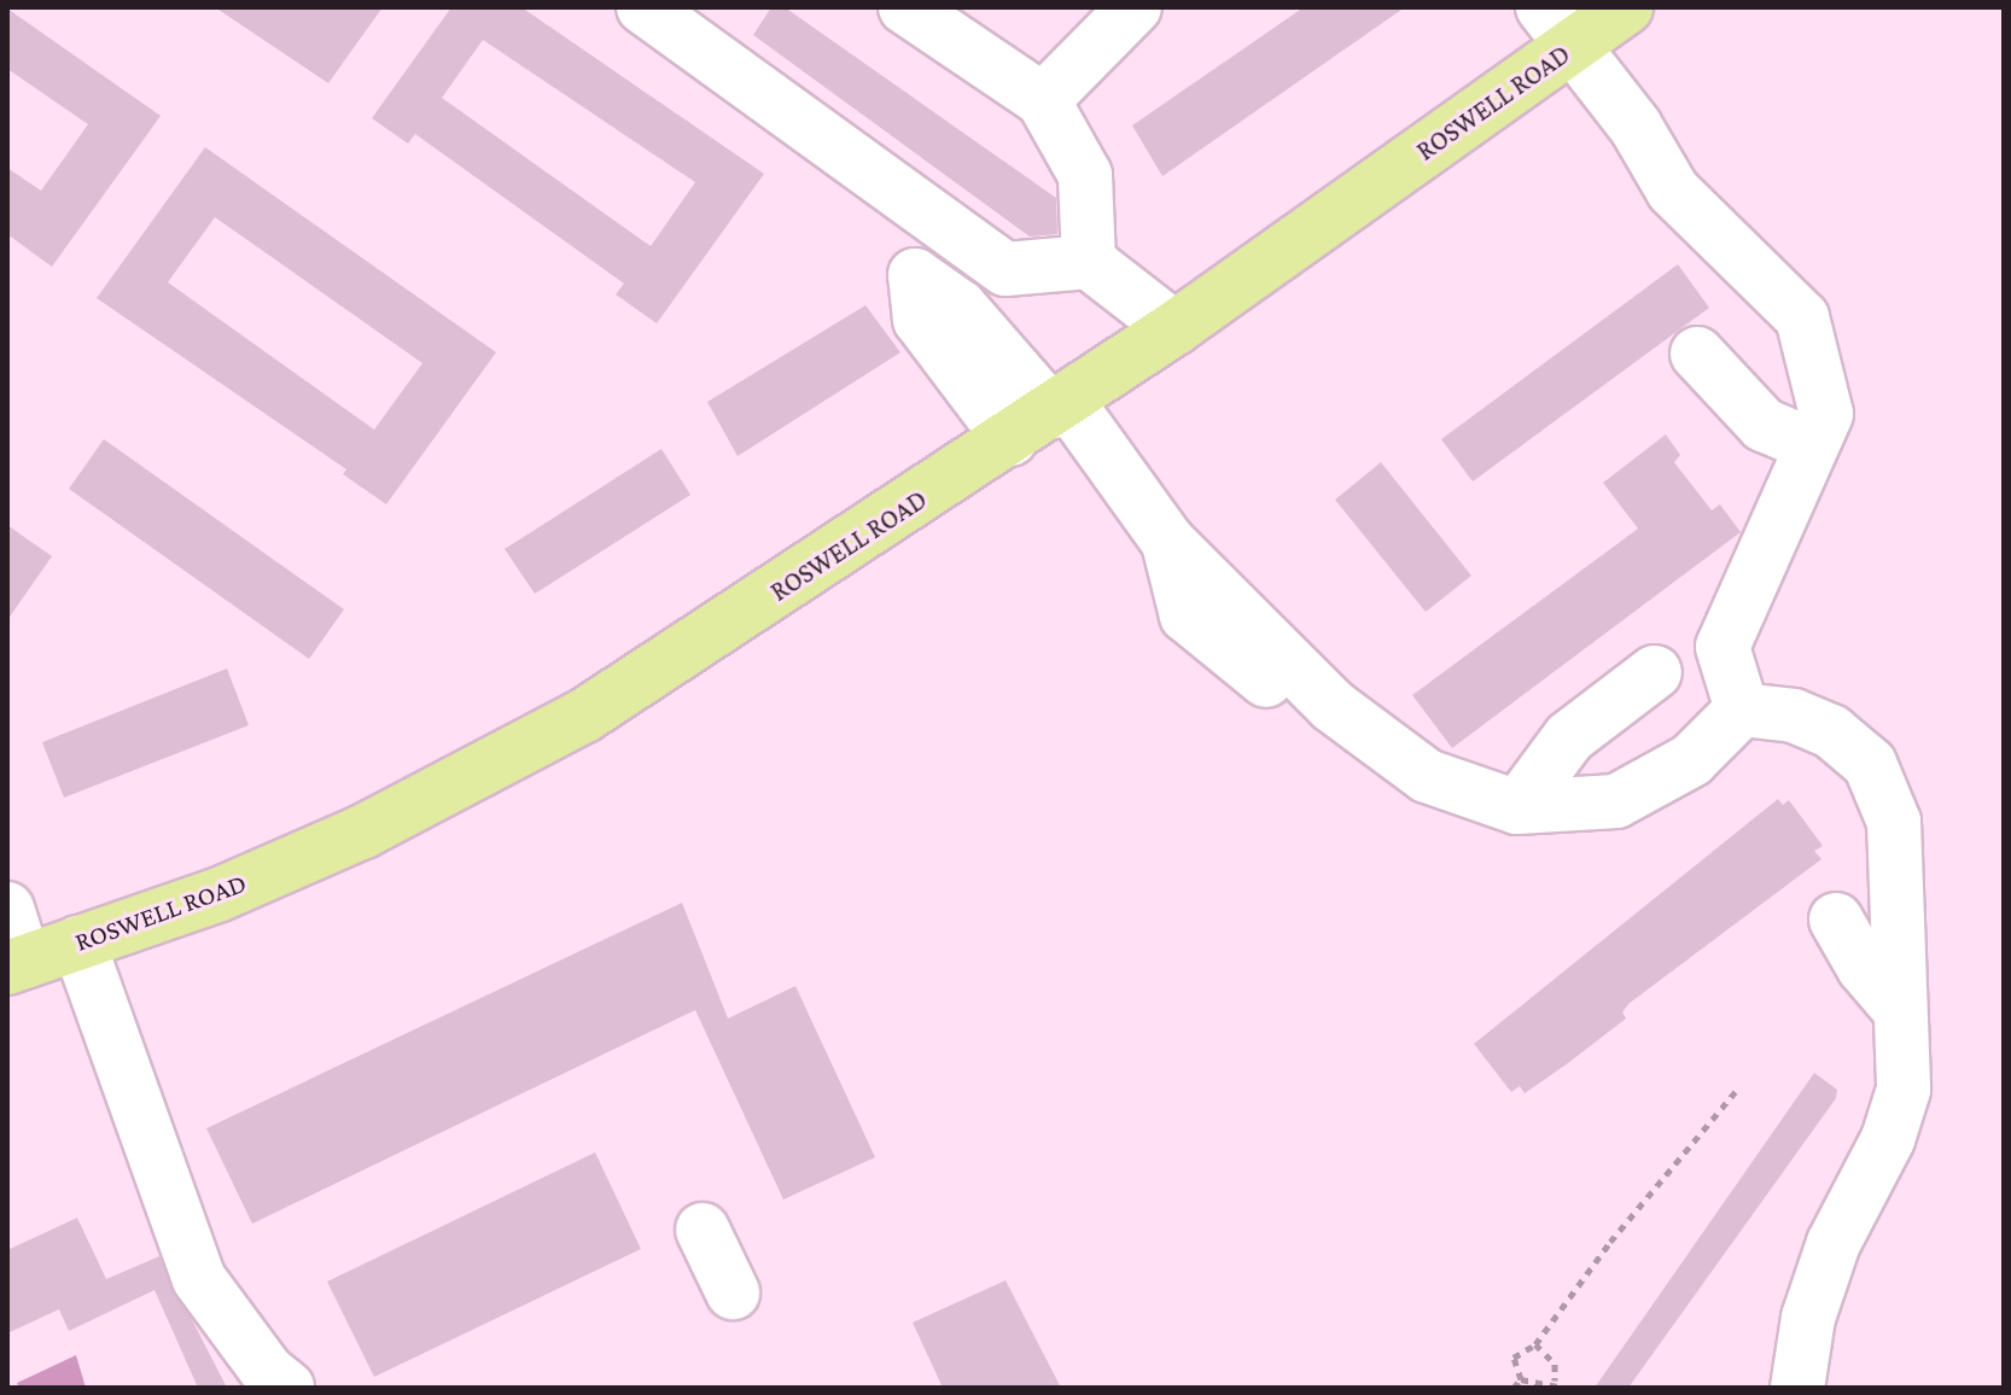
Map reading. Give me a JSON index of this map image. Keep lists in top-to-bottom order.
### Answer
{
  "streets": {
    "main road": ["ROSWELL ROAD"]
  }
}
